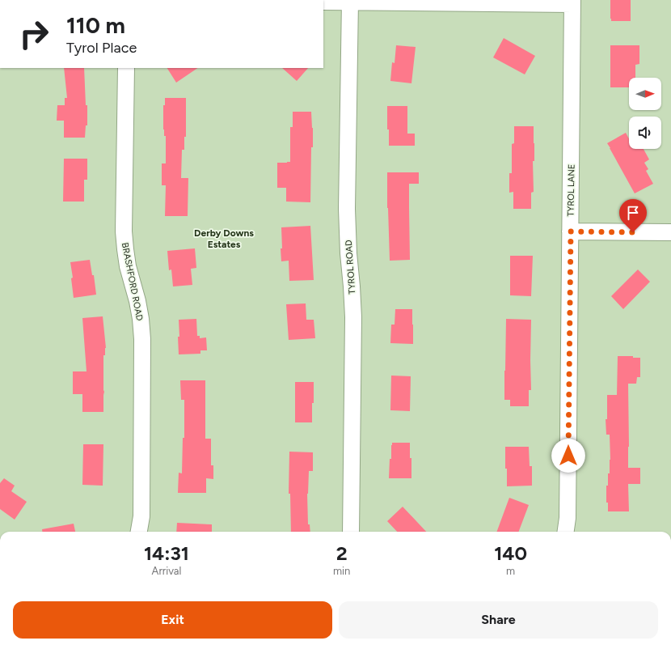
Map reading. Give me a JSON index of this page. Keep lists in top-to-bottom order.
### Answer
{
  "streets": {
    "street": ["TYROL LANE", "TYROL ROAD", "BRASHFORD ROAD"]
  },
  "districts": ["Derby Downs Estates"],
  "north": "right",
  "page": {
    "turn": ["110 m", "Tyrol Place"],
    "eta": [
      "14:31",
      "Arrival",
      "2",
      "min",
      "140",
      "m"
    ],
    "buttons": ["Exit", "Share"]
  }
}
